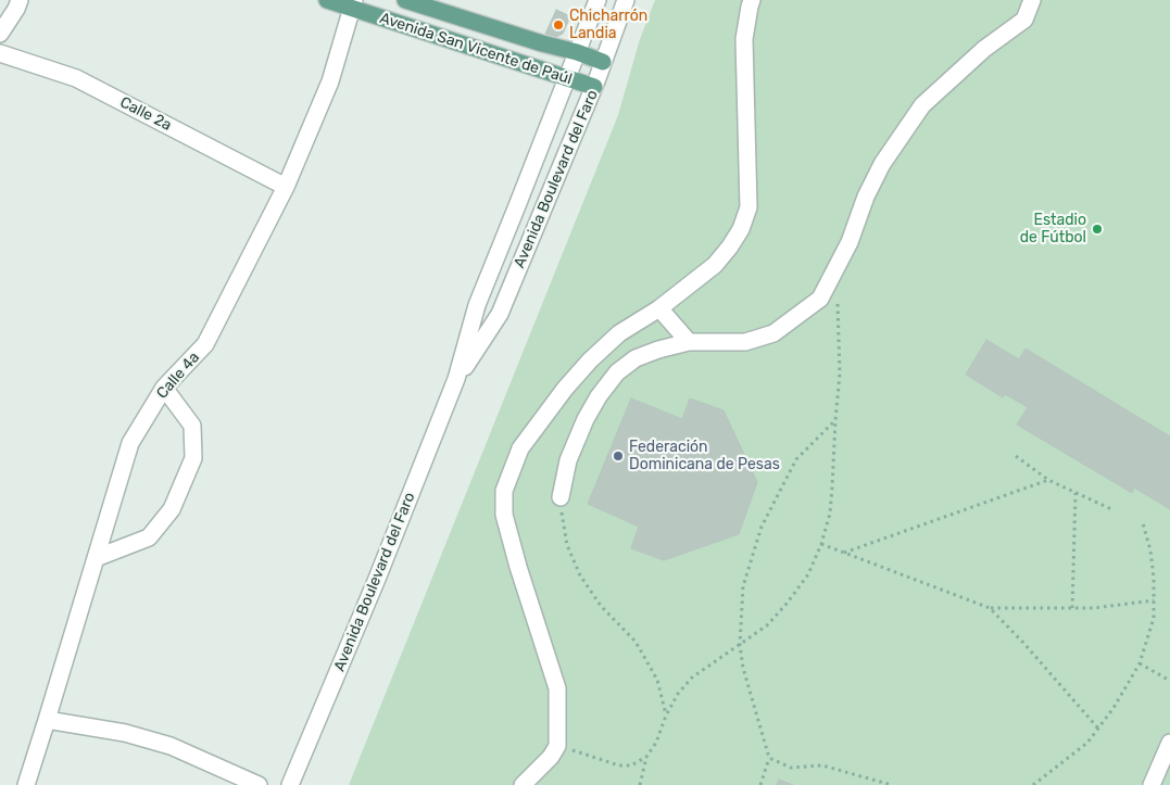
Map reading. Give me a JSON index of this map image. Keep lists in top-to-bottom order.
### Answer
{
  "streets": {
    "main road": ["Avenida San Vicente de Paúl"],
    "street": ["Calle 2a", "Avenida Boulevard del Faro", "Calle 4a"]
  },
  "crossings": [
    ["Avenida San Vicente de Paúl", "Avenida Boulevard del Faro"],
    ["Avenida San Vicente de Paúl", "Calle 4a"],
    ["Calle 2a", "Calle 4a"]
  ],
  "places": ["Chicharrón Landia", "Estadio de Fútbol", "Federación Dominicana de Pesas"]
}
